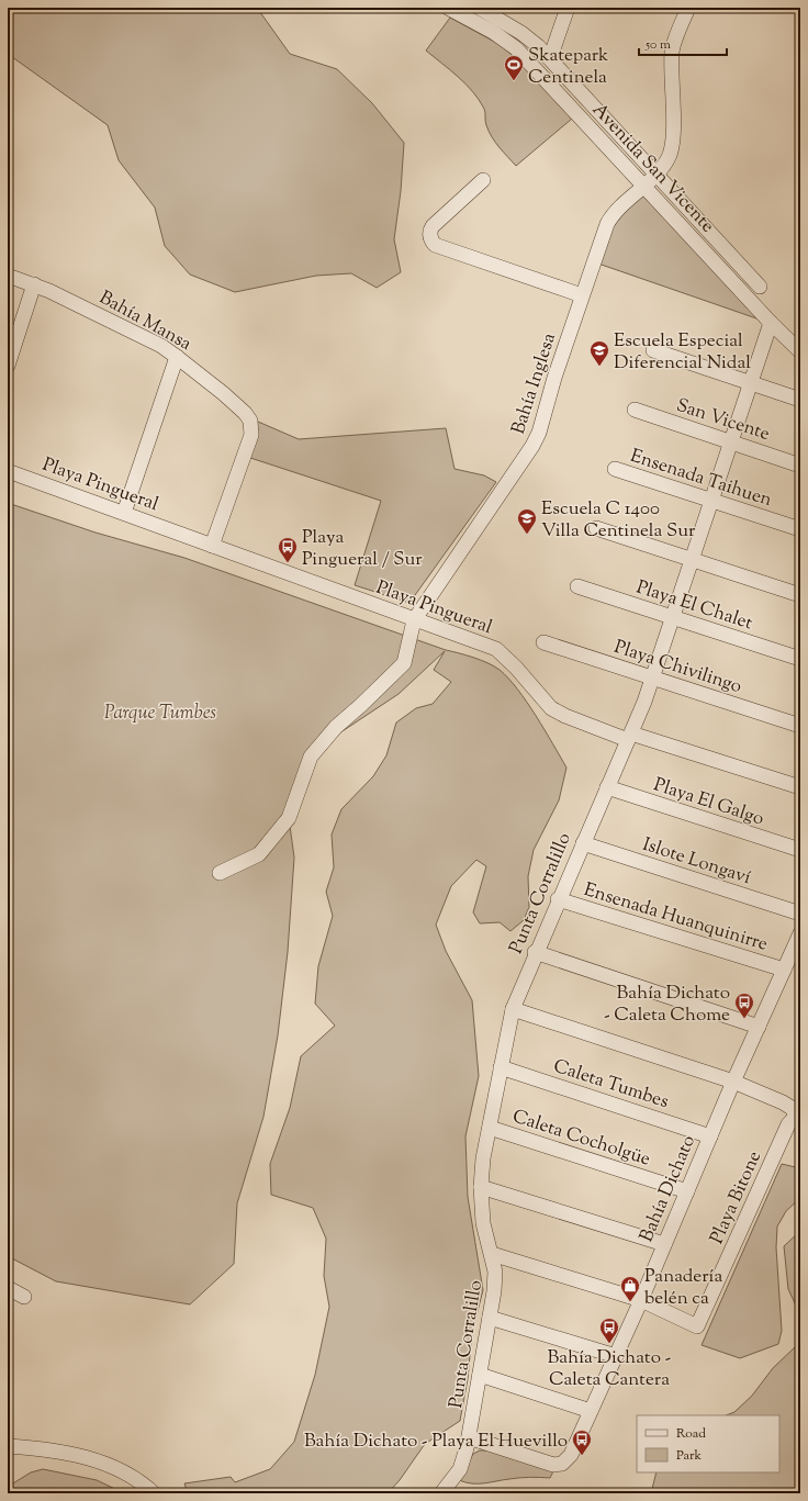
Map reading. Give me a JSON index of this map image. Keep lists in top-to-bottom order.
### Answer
{
  "streets": {
    "street": [
      "Avenida San Vicente",
      "Bahía Mansa",
      "Bahía Inglesa",
      "San Vicente",
      "Ensenada Taihuen",
      "Playa Pingueral",
      "Playa El Chalet",
      "Playa Chivilingo",
      "Playa El Galgo",
      "Islote Longaví",
      "Punta Corralillo",
      "Ensenada Huanquinirre",
      "Caleta Tumbes",
      "Caleta Cocholgüe",
      "Bahía Dichato",
      "Playa Bitone"
    ]
  },
  "crossings": [
    ["Avenida San Vicente", "Bahía Inglesa"],
    ["Avenida San Vicente", "Punta Corralillo"],
    ["Bahía Mansa", "Playa Pingueral"],
    ["Bahía Inglesa", "Playa Pingueral"],
    ["San Vicente", "Punta Corralillo"],
    ["Ensenada Taihuen", "Punta Corralillo"],
    ["Playa Pingueral", "Punta Corralillo"],
    ["Playa El Chalet", "Punta Corralillo"],
    ["Playa Chivilingo", "Punta Corralillo"],
    ["Playa El Galgo", "Punta Corralillo"],
    ["Islote Longaví", "Punta Corralillo"],
    ["Punta Corralillo", "Ensenada Huanquinirre"],
    ["Punta Corralillo", "Caleta Tumbes"],
    ["Punta Corralillo", "Caleta Cocholgüe"],
    ["Punta Corralillo", "Bahía Dichato"],
    ["Ensenada Huanquinirre", "Bahía Dichato"],
    ["Caleta Tumbes", "Bahía Dichato"],
    ["Caleta Cocholgüe", "Bahía Dichato"],
    ["Bahía Dichato", "Playa Bitone"]
  ],
  "parks": ["Parque Tumbes"],
  "places": {
    "sports": ["Skatepark Centinela"],
    "school or university": ["Escuela Especial Diferencial Nidal", "Escuela C 1400 Villa Centinela Sur"],
    "bus stop": [
      "Playa Pingueral / Sur",
      "Bahía Dichato - Caleta Chome",
      "Bahía Dichato - Caleta Cantera",
      "Bahía Dichato - Playa El Huevillo"
    ],
    "shop": ["Panadería belén ca"]
  },
  "legend": ["Road", "Park"],
  "scale_bar": "50 m"
}
